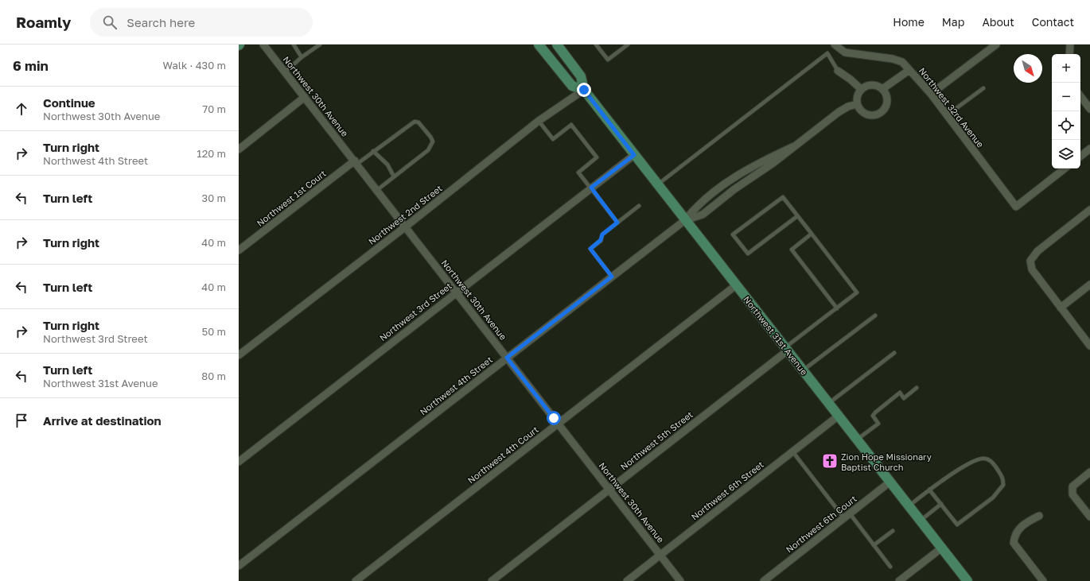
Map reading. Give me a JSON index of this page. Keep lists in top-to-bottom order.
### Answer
{
  "streets": {
    "main road": ["Northwest 31st Avenue"],
    "street": [
      "Northwest 30th Avenue",
      "Northwest 32rd Avenue",
      "Northwest 1st Court",
      "Northwest 2nd Street",
      "Northwest 3rd Street",
      "Northwest 4th Street",
      "Northwest 5th Street",
      "Northwest 4th Court",
      "Northwest 6th Street",
      "Northwest 6th Court"
    ]
  },
  "crossings": [
    ["Northwest 30th Avenue", "Northwest 1st Court"],
    ["Northwest 30th Avenue", "Northwest 2nd Street"],
    ["Northwest 30th Avenue", "Northwest 3rd Street"],
    ["Northwest 30th Avenue", "Northwest 4th Street"],
    ["Northwest 30th Avenue", "Northwest 5th Street"],
    ["Northwest 30th Avenue", "Northwest 4th Court"],
    ["Northwest 30th Avenue", "Northwest 6th Street"],
    ["Northwest 2nd Street", "Northwest 31st Avenue"],
    ["Northwest 3rd Street", "Northwest 31st Avenue"],
    ["Northwest 31st Avenue", "Northwest 4th Street"],
    ["Northwest 31st Avenue", "Northwest 5th Street"],
    ["Northwest 31st Avenue", "Northwest 4th Court"],
    ["Northwest 31st Avenue", "Northwest 6th Street"],
    ["Northwest 31st Avenue", "Northwest 6th Court"]
  ],
  "places": {
    "church": ["Zion Hope Missionary Baptist Church"]
  },
  "north": "bottom right",
  "page": {
    "header": "Roamly",
    "search": "Search here",
    "nav": [
      "Home",
      "Map",
      "About",
      "Contact"
    ],
    "heading": ["6 min", "Walk · 430 m"],
    "map_buttons": ["+", "−"],
    "list": [
      ["Continue", "Northwest 30th Avenue", "70 m"],
      ["Turn right", "Northwest 4th Street", "120 m"],
      ["Turn left", "30 m"],
      ["Turn right", "40 m"],
      ["Turn left", "40 m"],
      ["Turn right", "Northwest 3rd Street", "50 m"],
      ["Turn left", "Northwest 31st Avenue", "80 m"],
      "Arrive at destination"
    ]
  }
}
